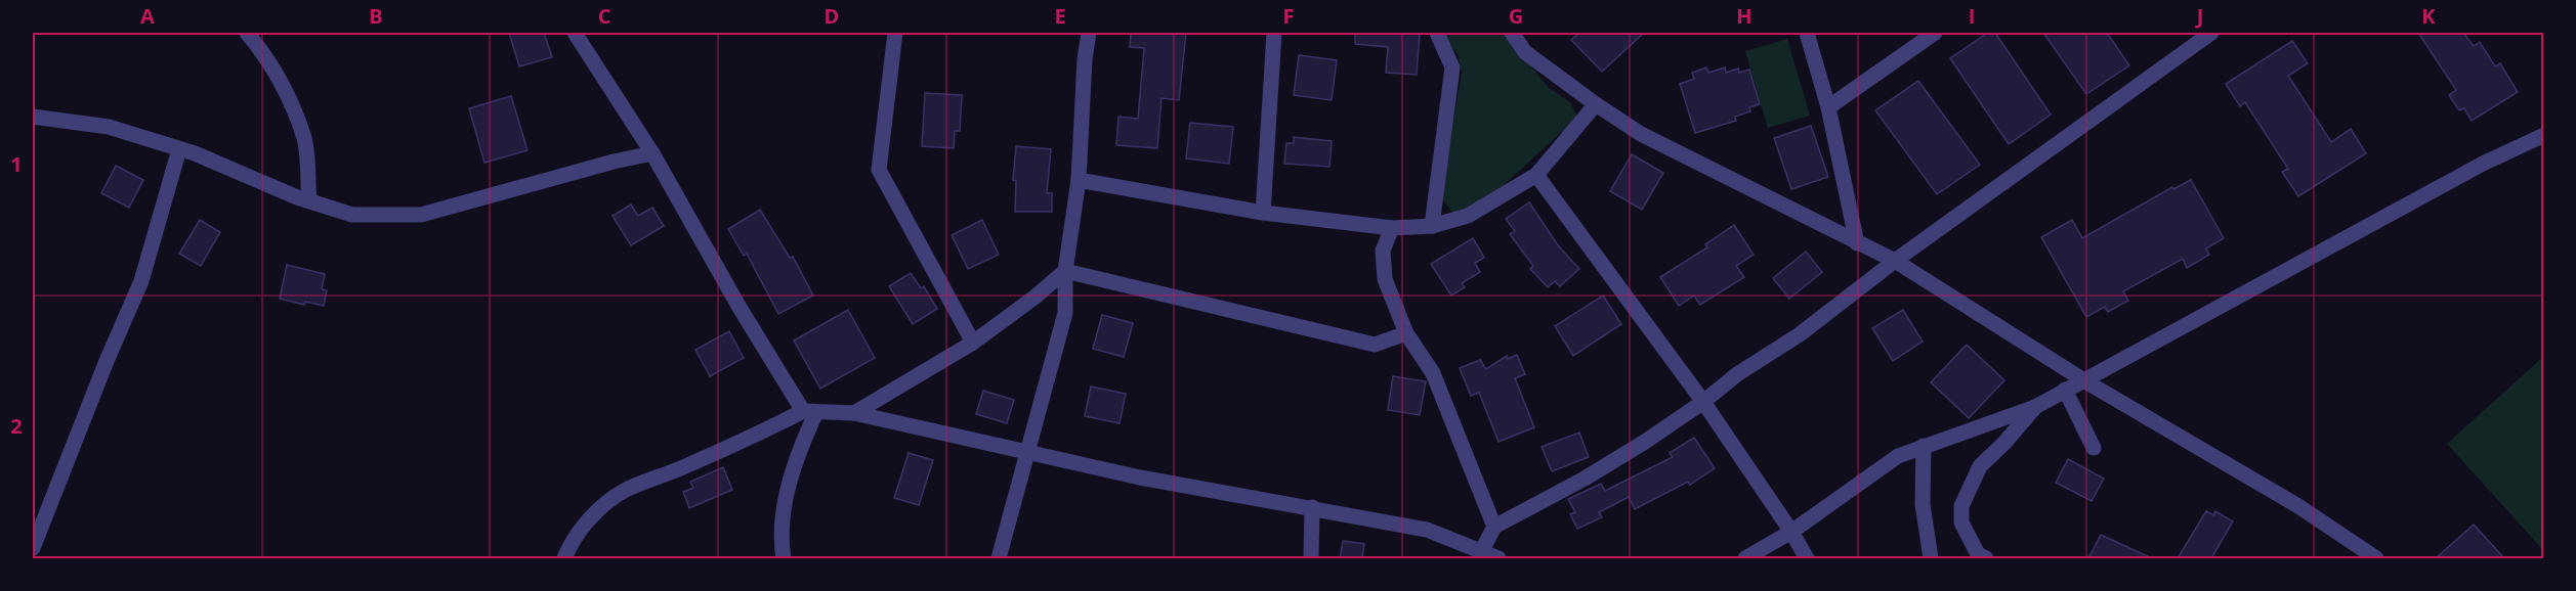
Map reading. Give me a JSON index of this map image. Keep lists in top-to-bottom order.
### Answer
{
  "grid": {
    "columns": [
      "A",
      "B",
      "C",
      "D",
      "E",
      "F",
      "G",
      "H",
      "I",
      "J",
      "K"
    ],
    "rows": ["1", "2"]
  }
}
